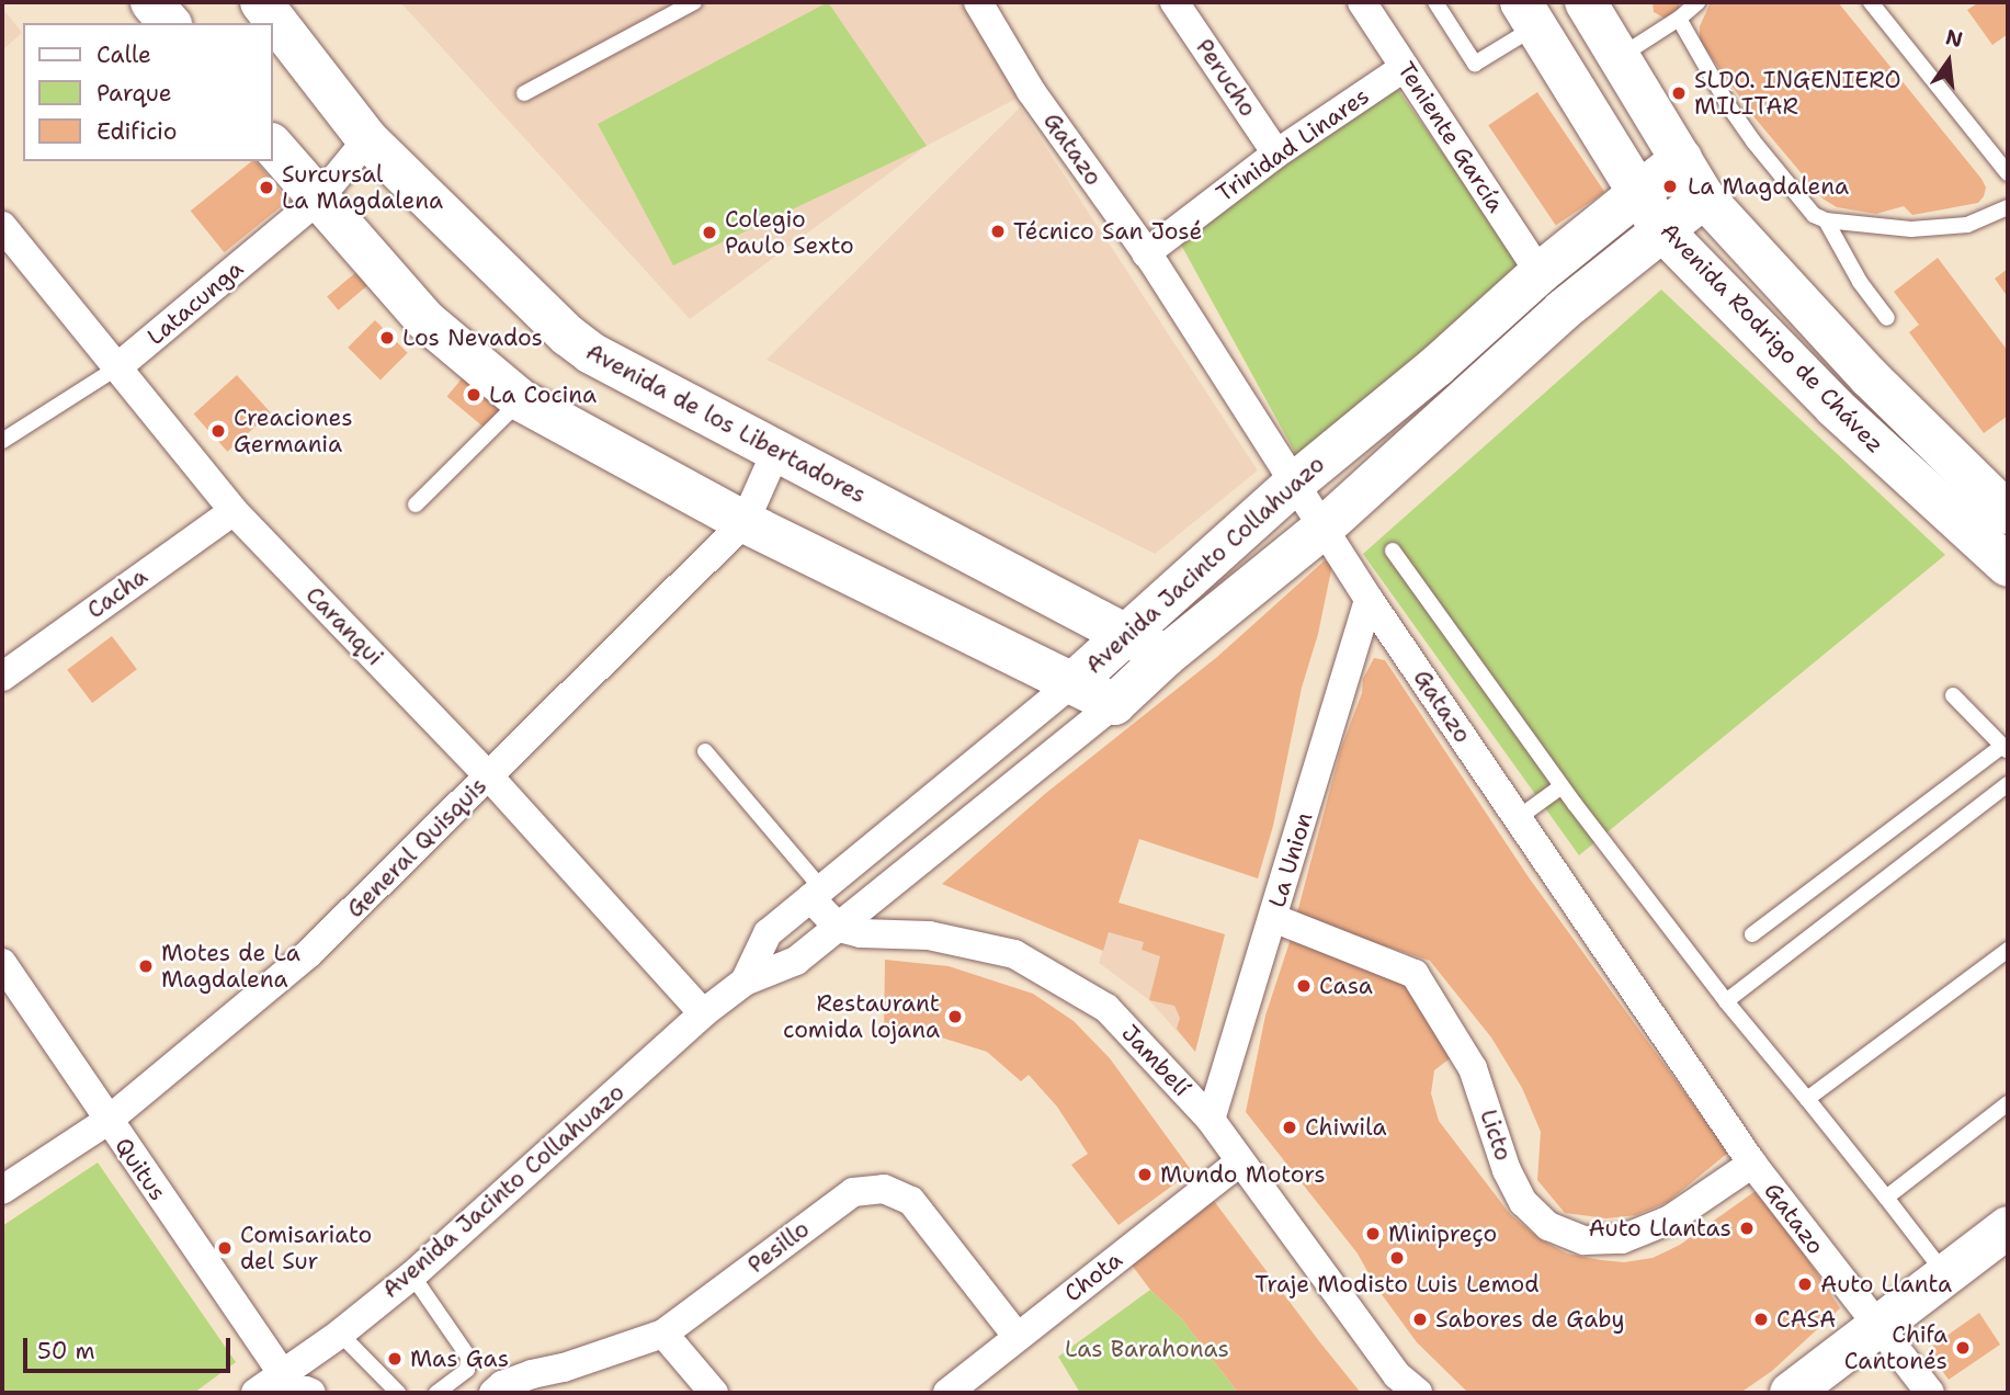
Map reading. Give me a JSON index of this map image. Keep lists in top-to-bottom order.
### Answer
{
  "streets": {
    "street": [
      "Perucho",
      "Teniente García",
      "Trinidad Linares",
      "Gatazo",
      "Latacunga",
      "Avenida Rodrigo de Chávez",
      "Avenida de los Libertadores",
      "Avenida Jacinto Collahuazo",
      "Cacha",
      "Caranqui",
      "General Quisquis",
      "La Union",
      "Jambelí",
      "Licto",
      "Quitus",
      "Pesillo",
      "Chota"
    ]
  },
  "crossings": [
    ["Perucho", "Trinidad Linares"],
    ["Teniente García", "Trinidad Linares"],
    ["Teniente García", "Avenida Jacinto Collahuazo"],
    ["Trinidad Linares", "Gatazo"],
    ["Gatazo", "Avenida Jacinto Collahuazo"],
    ["Gatazo", "La Union"],
    ["Gatazo", "Licto"],
    ["Latacunga", "Avenida de los Libertadores"],
    ["Latacunga", "Caranqui"],
    ["Avenida Rodrigo de Chávez", "Avenida Jacinto Collahuazo"],
    ["Avenida de los Libertadores", "Avenida Jacinto Collahuazo"],
    ["Avenida de los Libertadores", "General Quisquis"],
    ["Avenida Jacinto Collahuazo", "Caranqui"],
    ["Avenida Jacinto Collahuazo", "Jambelí"],
    ["Avenida Jacinto Collahuazo", "Quitus"],
    ["Cacha", "Caranqui"],
    ["Caranqui", "General Quisquis"],
    ["General Quisquis", "Quitus"],
    ["La Union", "Jambelí"],
    ["La Union", "Licto"],
    ["Jambelí", "Chota"],
    ["Pesillo", "Chota"]
  ],
  "parks": ["Las Barahonas"],
  "places": [
    "SLDO. INGENIERO MILITAR",
    "La Magdalena",
    "Surcursal La Magdalena",
    "Técnico San José",
    "Colegio Paulo Sexto",
    "Los Nevados",
    "La Cocina",
    "Creaciones Germania",
    "Motes de La Magdalena",
    "Casa",
    "Restaurant comida lojana",
    "Chiwila",
    "Mundo Motors",
    "Auto Llantas",
    "Minipreço",
    "Comisariato del Sur",
    "Traje Modisto Luis Lemod",
    "Auto Llanta",
    "Sabores de Gaby",
    "CASA",
    "Chifa Cantonés",
    "Mas Gas"
  ],
  "legend": ["Calle", "Parque", "Edificio"],
  "scale_bar": "50 m",
  "north": "top"
}
